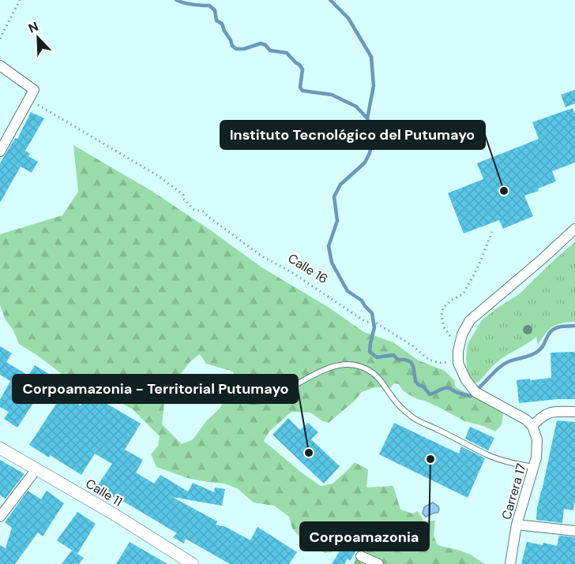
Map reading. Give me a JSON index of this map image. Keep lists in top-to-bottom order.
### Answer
{
  "streets": {
    "street": ["Carrera 17", "Calle 11"],
    "path": ["Calle 16"]
  },
  "places": ["Instituto Tecnológico del Putumayo", "Corpoamazonia - Territorial Putumayo", "Corpoamazonia"],
  "north": "top left"
}
